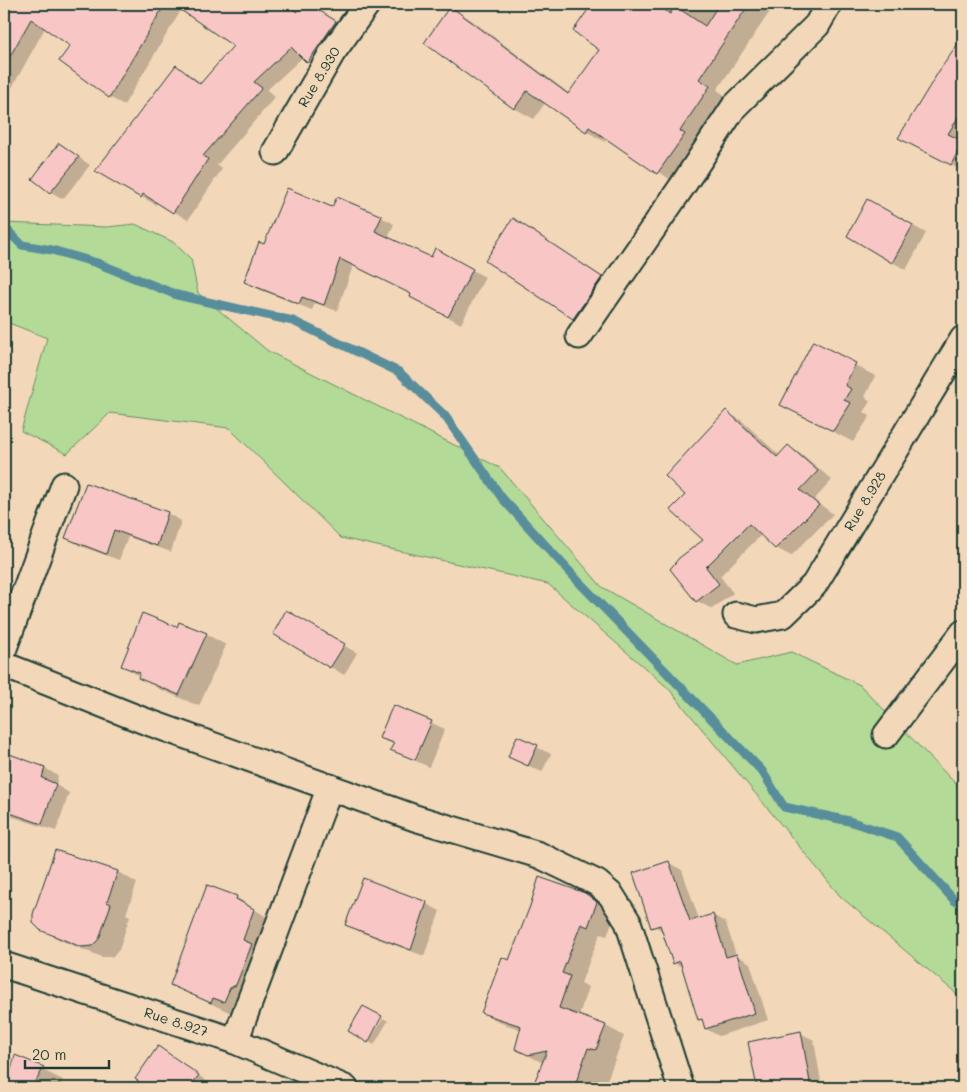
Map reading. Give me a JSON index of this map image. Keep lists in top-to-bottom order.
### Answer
{
  "streets": {
    "street": ["Rue 8.930", "Rue 8.928", "Rue 8.927"]
  },
  "scale_bar": "20 m"
}
